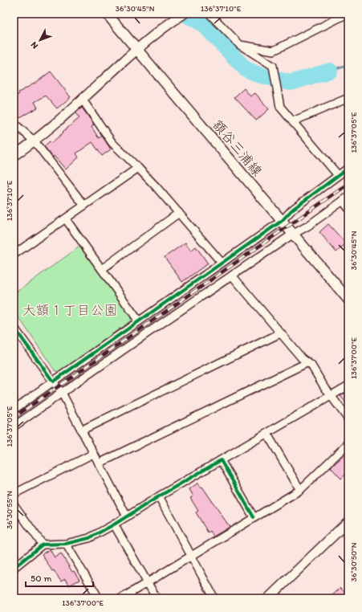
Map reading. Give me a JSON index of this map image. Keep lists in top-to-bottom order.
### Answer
{
  "streets": {
    "main road": ["額谷三浦線"]
  },
  "parks": ["大額１丁目公園"],
  "scale_bar": "50 m",
  "north": "bottom left",
  "coordinates": [
    "36°30'45\"N",
    "136°37'10\"E",
    "136°37'05\"E",
    "136°37'00\"E",
    "36°30'55\"N",
    "36°30'50\"N"
  ]
}
